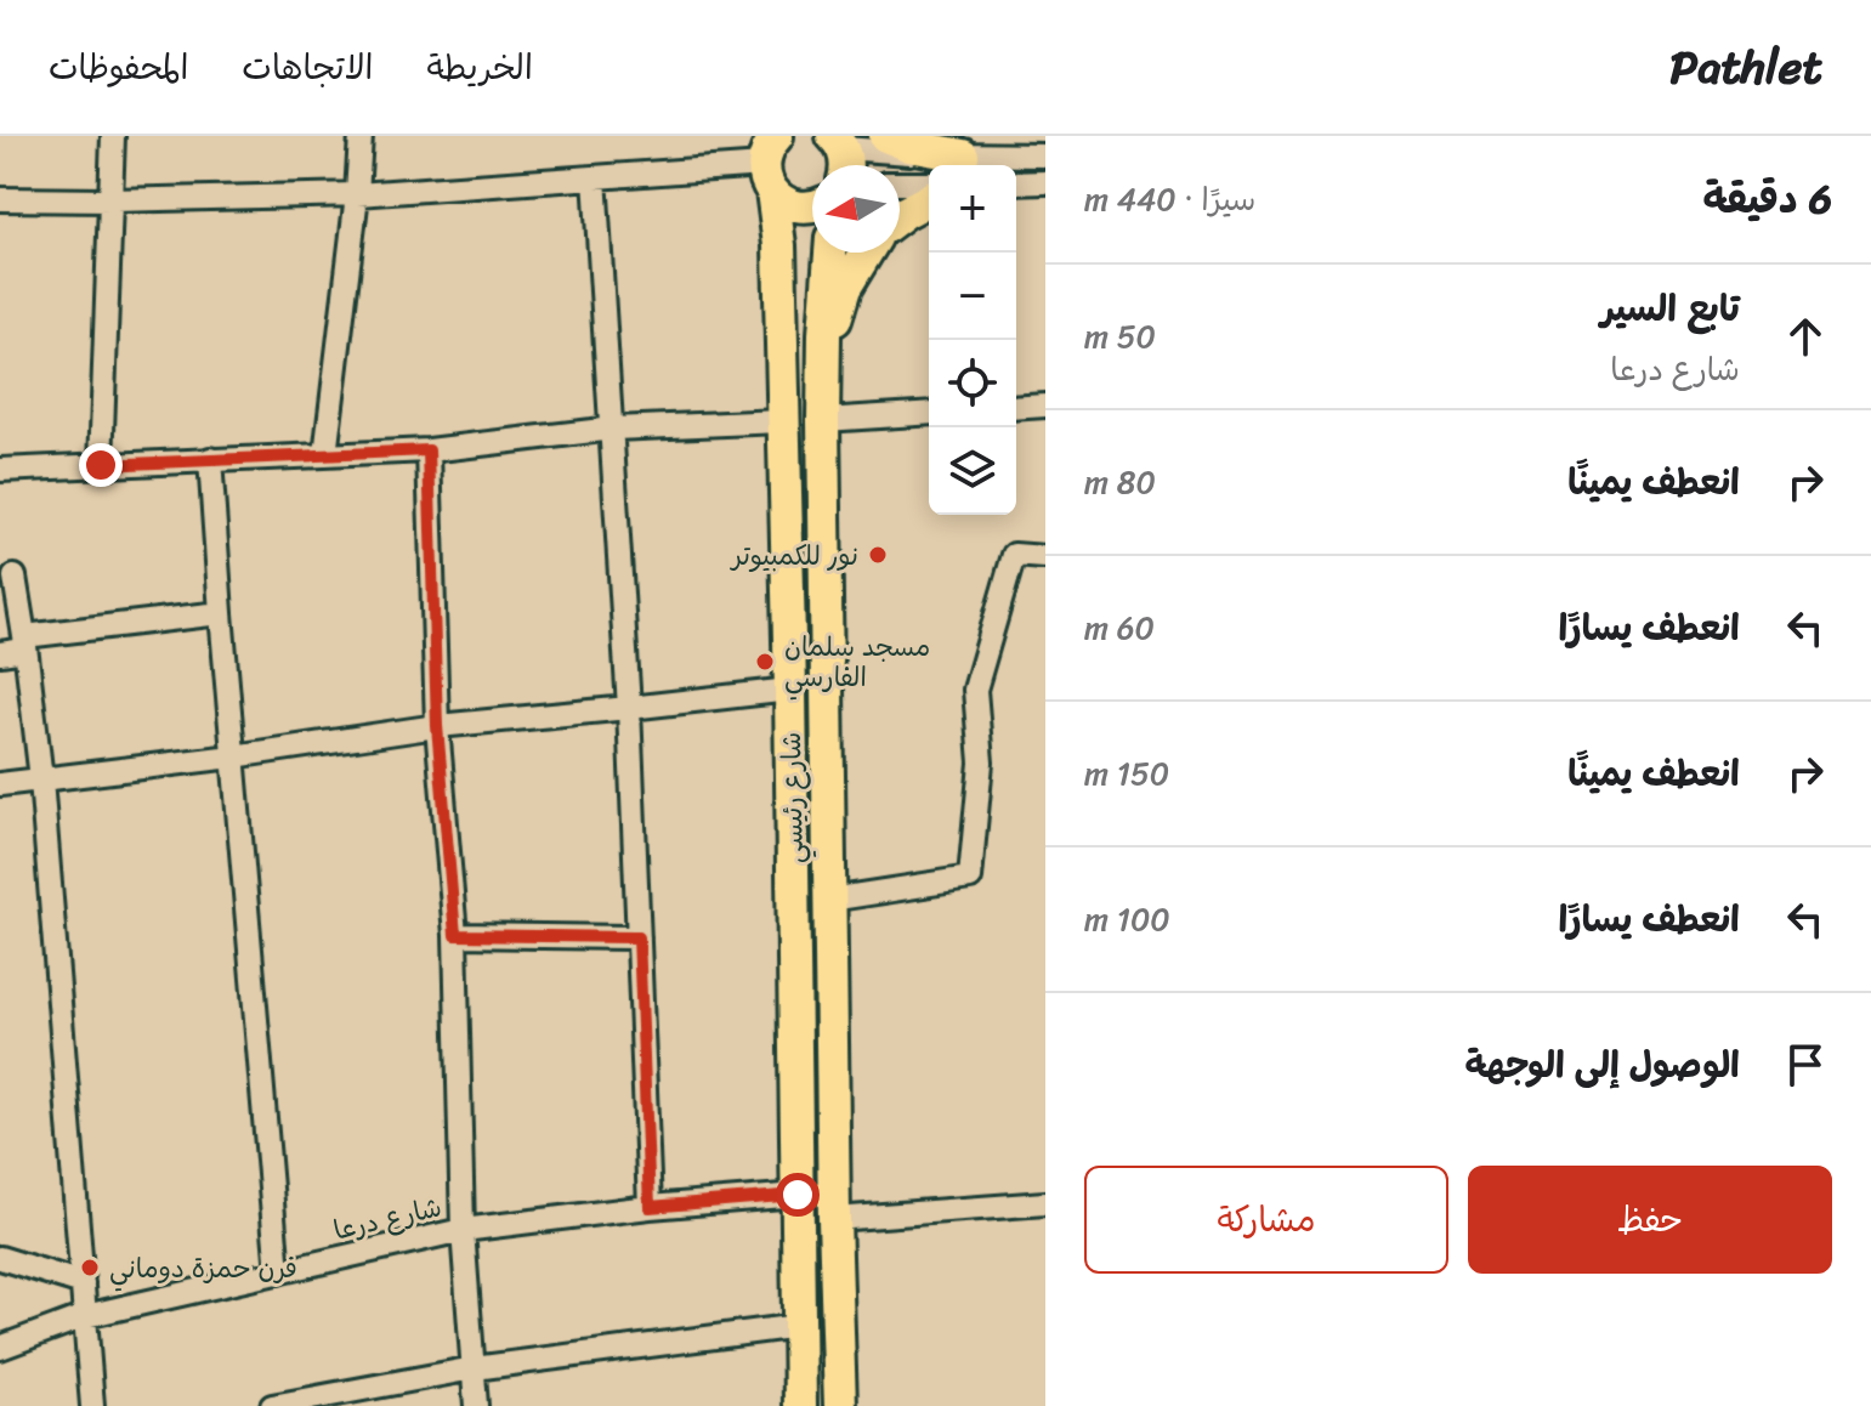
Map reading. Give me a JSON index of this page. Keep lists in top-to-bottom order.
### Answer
{
  "streets": {
    "highway": ["شارع رئيسي"],
    "street": ["شارع درعا"]
  },
  "crossings": [
    ["شارع رئيسي", "شارع درعا"]
  ],
  "places": ["نور للكمبيوتر", "مسجد سلمان الفارسي", "فرن حمزة دوماني"],
  "north": "left",
  "page": {
    "header": "Pathlet",
    "nav": ["الخريطة", "الاتجاهات", "المحفوظات"],
    "heading": ["6 دقيقة", "سيرًا · 440 m"],
    "map_buttons": ["+", "−"],
    "list": [
      ["تابع السير", "شارع درعا", "50 m"],
      ["انعطف يمينًا", "80 m"],
      ["انعطف يسارًا", "60 m"],
      ["انعطف يمينًا", "150 m"],
      ["انعطف يسارًا", "100 m"],
      "الوصول إلى الوجهة"
    ],
    "buttons": ["حفظ", "مشاركة"]
  }
}
